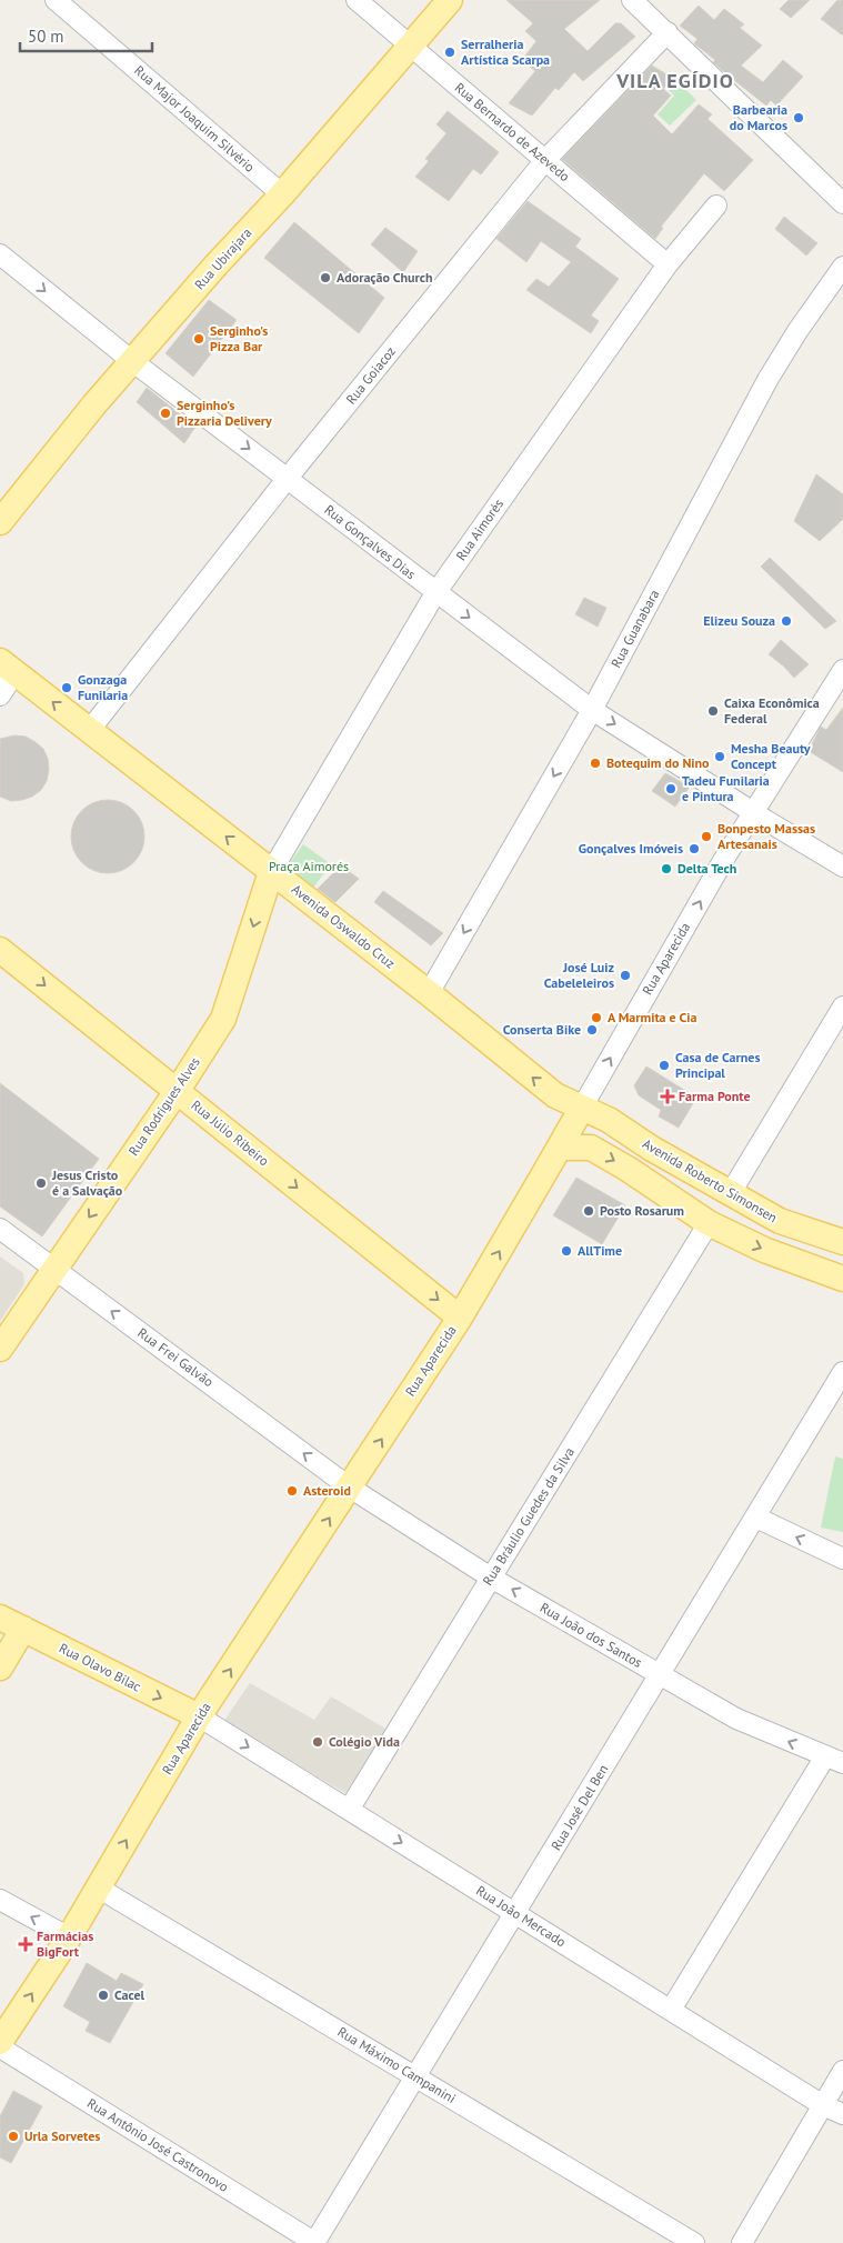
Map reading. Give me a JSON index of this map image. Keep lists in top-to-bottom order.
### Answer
{
  "streets": {
    "main road": [
      "Rua Ubirajara",
      "Avenida Oswaldo Cruz",
      "Rua Aparecida",
      "Rua Rodrigues Alves",
      "Rua Júlio Ribeiro",
      "Avenida Roberto Simonsen",
      "Rua Olavo Bilac"
    ],
    "street": [
      "Rua Major Joaquim Silvério",
      "Rua Bernardo de Azevedo",
      "Rua Goiacoz",
      "Rua Aimorés",
      "Rua Gonçalves Dias",
      "Rua Guanabara",
      "Rua Frei Galvão",
      "Rua Bráulio Guedes da Silva",
      "Rua João dos Santos",
      "Rua José Del Ben",
      "Rua João Mercado",
      "Rua Máximo Campanini",
      "Rua Antônio José Castronovo"
    ]
  },
  "crossings": [
    ["Rua Major Joaquim Silvério", "Rua Ubirajara"],
    ["Rua Bernardo de Azevedo", "Rua Ubirajara"],
    ["Rua Bernardo de Azevedo", "Rua Goiacoz"],
    ["Rua Bernardo de Azevedo", "Rua Aimorés"],
    ["Rua Ubirajara", "Rua Gonçalves Dias"],
    ["Rua Goiacoz", "Rua Gonçalves Dias"],
    ["Rua Goiacoz", "Avenida Oswaldo Cruz"],
    ["Rua Aimorés", "Rua Gonçalves Dias"],
    ["Rua Aimorés", "Avenida Oswaldo Cruz"],
    ["Rua Aimorés", "Rua Rodrigues Alves"],
    ["Rua Gonçalves Dias", "Rua Guanabara"],
    ["Rua Gonçalves Dias", "Rua Aparecida"],
    ["Rua Guanabara", "Avenida Oswaldo Cruz"],
    ["Avenida Oswaldo Cruz", "Rua Aparecida"],
    ["Avenida Oswaldo Cruz", "Rua Rodrigues Alves"],
    ["Avenida Oswaldo Cruz", "Avenida Roberto Simonsen"],
    ["Rua Aparecida", "Rua Júlio Ribeiro"],
    ["Rua Aparecida", "Avenida Roberto Simonsen"],
    ["Rua Aparecida", "Rua Frei Galvão"],
    ["Rua Aparecida", "Rua João dos Santos"],
    ["Rua Aparecida", "Rua Olavo Bilac"],
    ["Rua Aparecida", "Rua João Mercado"],
    ["Rua Aparecida", "Rua Máximo Campanini"],
    ["Rua Rodrigues Alves", "Rua Júlio Ribeiro"],
    ["Rua Rodrigues Alves", "Rua Frei Galvão"],
    ["Rua Frei Galvão", "Rua João dos Santos"],
    ["Rua Bráulio Guedes da Silva", "Rua João dos Santos"],
    ["Rua Bráulio Guedes da Silva", "Rua João Mercado"],
    ["Rua João dos Santos", "Rua José Del Ben"],
    ["Rua Olavo Bilac", "Rua João Mercado"],
    ["Rua José Del Ben", "Rua João Mercado"],
    ["Rua José Del Ben", "Rua Máximo Campanini"],
    ["Rua José Del Ben", "Rua Antônio José Castronovo"]
  ],
  "one_way": [
    "Rua Gonçalves Dias",
    "Rua Guanabara",
    "Avenida Oswaldo Cruz",
    "Rua Aparecida",
    "Rua Rodrigues Alves",
    "Rua Júlio Ribeiro",
    "Rua Frei Galvão",
    "Rua João dos Santos",
    "Rua Olavo Bilac",
    "Rua João Mercado"
  ],
  "districts": ["VILA EGÍDIO"],
  "parks": ["Praça Aimorés"],
  "places": {
    "other": [
      "Serralheria Artística Scarpa",
      "Barbearia do Marcos",
      "Adoração Church",
      "Serginho's Pizza Bar",
      "Serginho's Pizzaria Delivery",
      "Elizeu Souza",
      "Gonzaga Funilaria",
      "Caixa Econômica Federal",
      "Mesha Beauty Concept",
      "Botequim do Nino",
      "Tadeu Funilaria e Pintura",
      "Bonpesto Massas Artesanais",
      "Gonçalves Imóveis",
      "Delta Tech",
      "José Luiz Cabeleleiros",
      "A Marmita e Cia",
      "Conserta Bike",
      "Casa de Carnes Principal",
      "Jesus Cristo é a Salvação",
      "Posto Rosarum",
      "AllTime",
      "Asteroid",
      "Colégio Vida",
      "Cacel",
      "Urla Sorvetes"
    ],
    "health": ["Farma Ponte", "Farmácias BigFort"]
  },
  "scale_bar": "50 m"
}
